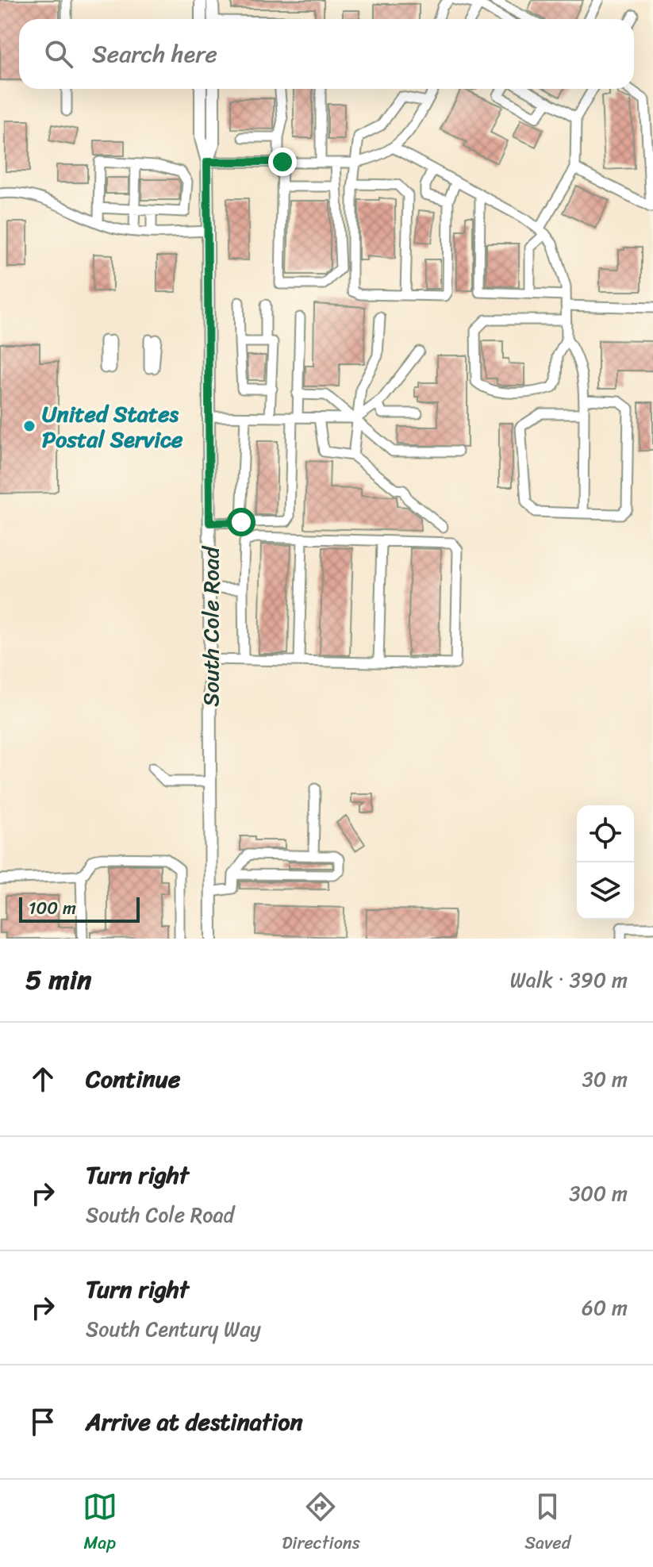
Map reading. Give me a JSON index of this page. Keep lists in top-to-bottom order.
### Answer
{
  "streets": {
    "main road": ["South Cole Road"]
  },
  "places": ["United States Postal Service"],
  "scale_bar": "100 m",
  "page": {
    "search": "Search here",
    "scale": "100 m",
    "heading": ["5 min", "Walk · 390 m"],
    "list": [
      ["Continue", "30 m"],
      ["Turn right", "South Cole Road", "300 m"],
      ["Turn right", "South Century Way", "60 m"],
      "Arrive at destination"
    ],
    "nav": ["Map", "Directions", "Saved"]
  }
}
